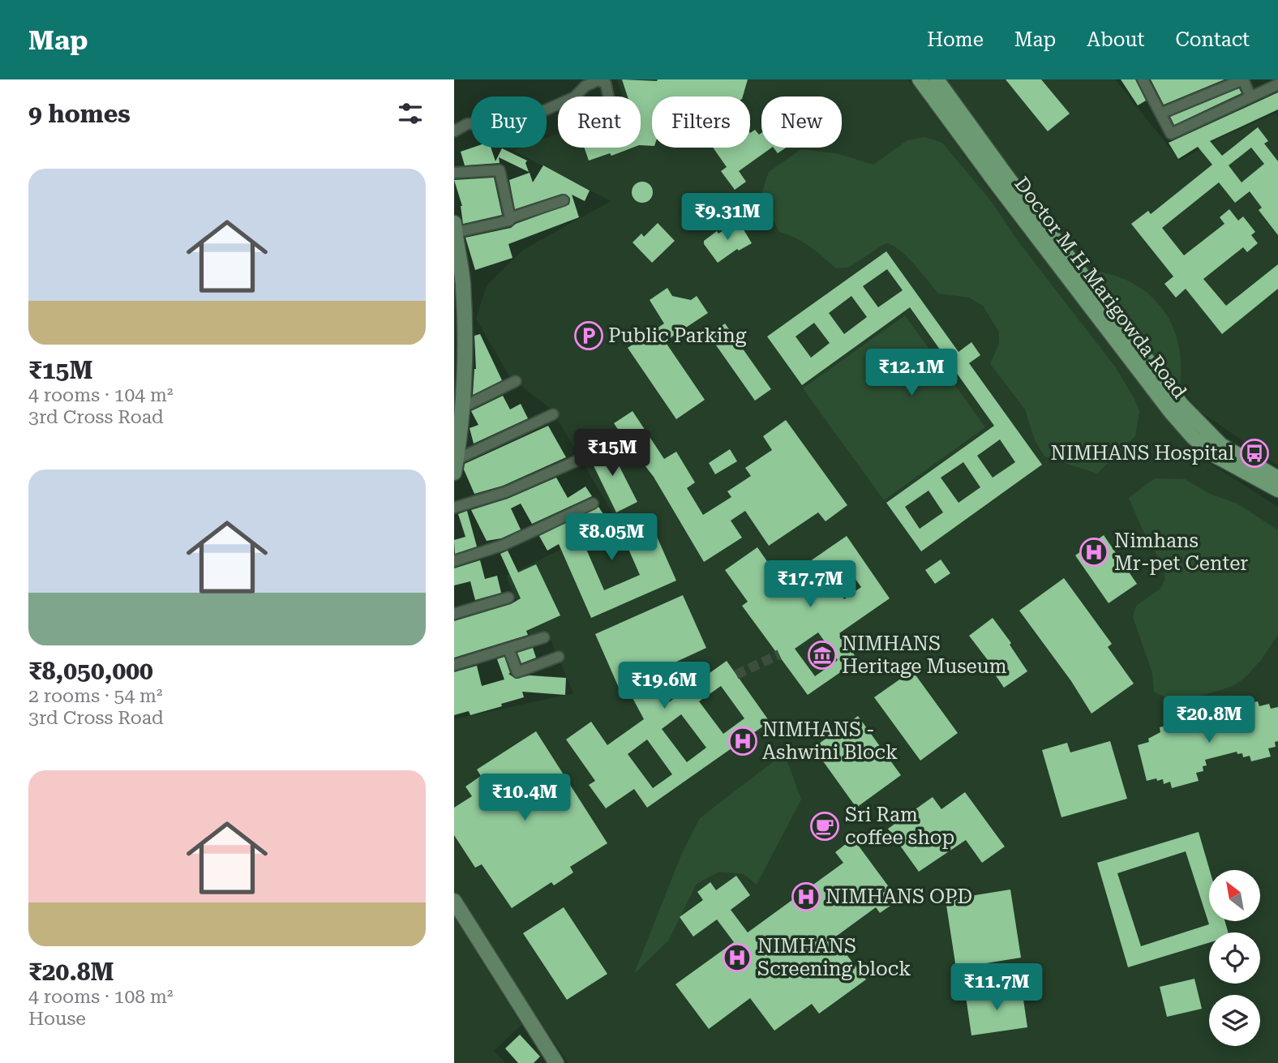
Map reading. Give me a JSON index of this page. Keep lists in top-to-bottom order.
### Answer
{
  "streets": {
    "main road": ["Doctor M H Marigowda Road"]
  },
  "places": {
    "parking": ["Public Parking"],
    "bus stop": ["NIMHANS Hospital"],
    "hospital": [
      "Nimhans Mr-pet Center",
      "NIMHANS - Ashwini Block",
      "NIMHANS OPD",
      "NIMHANS Screening block"
    ],
    "museum": ["NIMHANS Heritage Museum"],
    "cafe": ["Sri Ram coffee shop"]
  },
  "north": "top left",
  "page": {
    "header": "Map",
    "nav": [
      "Home",
      "Map",
      "About",
      "Contact"
    ],
    "heading": "9 homes",
    "chip": [
      "Buy",
      "Rent",
      "Filters",
      "New"
    ],
    "list": [
      {
        "name": "₹15M",
        "note": "4 rooms · 104 m² · 3rd Cross Road"
      },
      {
        "name": "₹8,050,000",
        "note": "2 rooms · 54 m² · 3rd Cross Road"
      },
      {
        "name": "₹20.8M",
        "note": "4 rooms · 108 m² · House"
      }
    ],
    "price": [
      "₹9.31M",
      "₹12.1M",
      "₹15M",
      "₹8.05M",
      "₹17.7M",
      "₹19.6M",
      "₹20.8M",
      "₹10.4M",
      "₹11.7M"
    ]
  }
}
